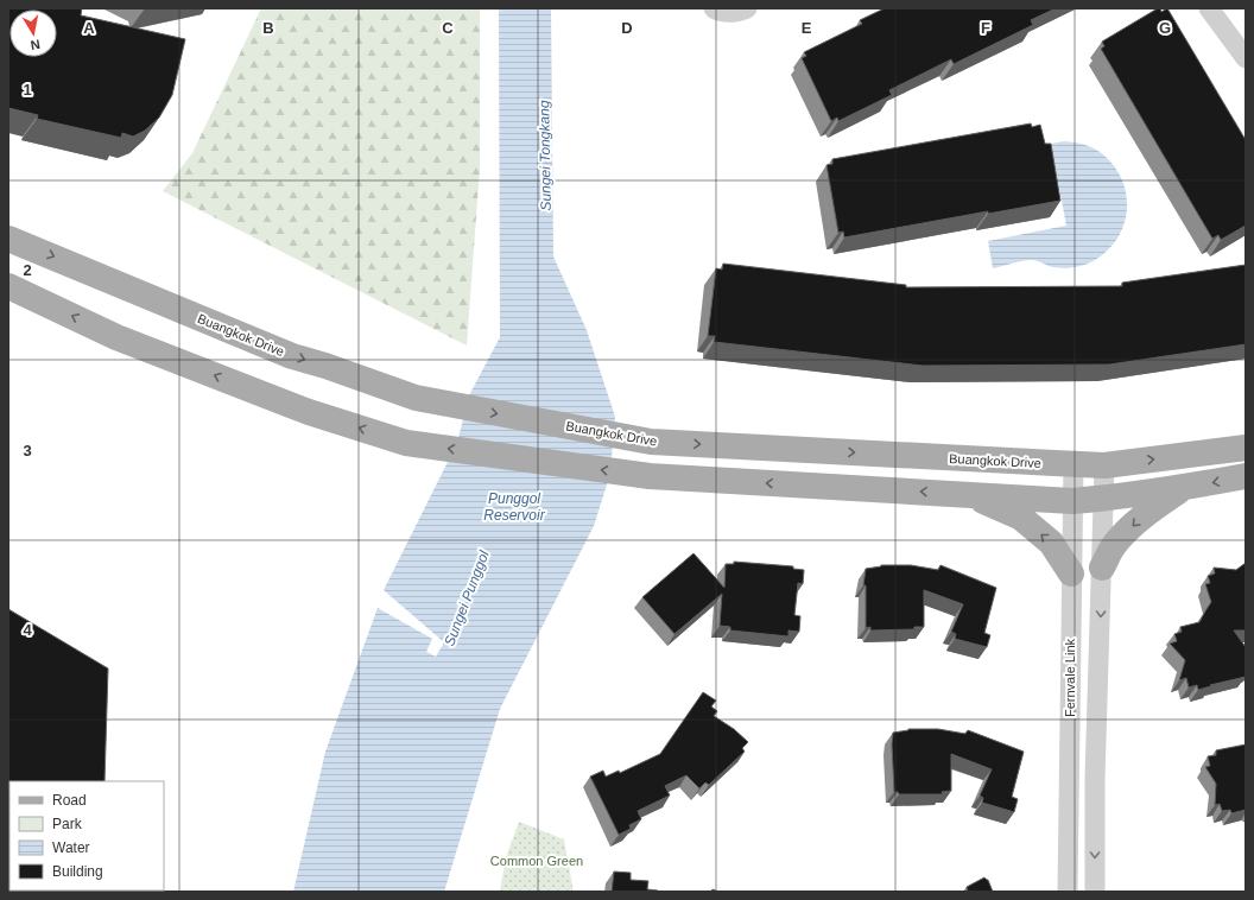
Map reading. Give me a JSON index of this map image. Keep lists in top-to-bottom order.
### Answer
{
  "streets": {
    "main road": ["Buangkok Drive"],
    "street": ["Fernvale Link"]
  },
  "crossings": [
    ["Buangkok Drive", "Fernvale Link"]
  ],
  "water": ["Sungei Tongkang", "Punggol Reservoir", "Sungei Punggol"],
  "parks": ["Common Green"],
  "legend": [
    "Road",
    "Park",
    "Water",
    "Building"
  ],
  "north": "bottom",
  "grid": {
    "columns": [
      "A",
      "B",
      "C",
      "D",
      "E",
      "F",
      "G"
    ],
    "rows": [
      "1",
      "2",
      "3",
      "4"
    ]
  }
}
